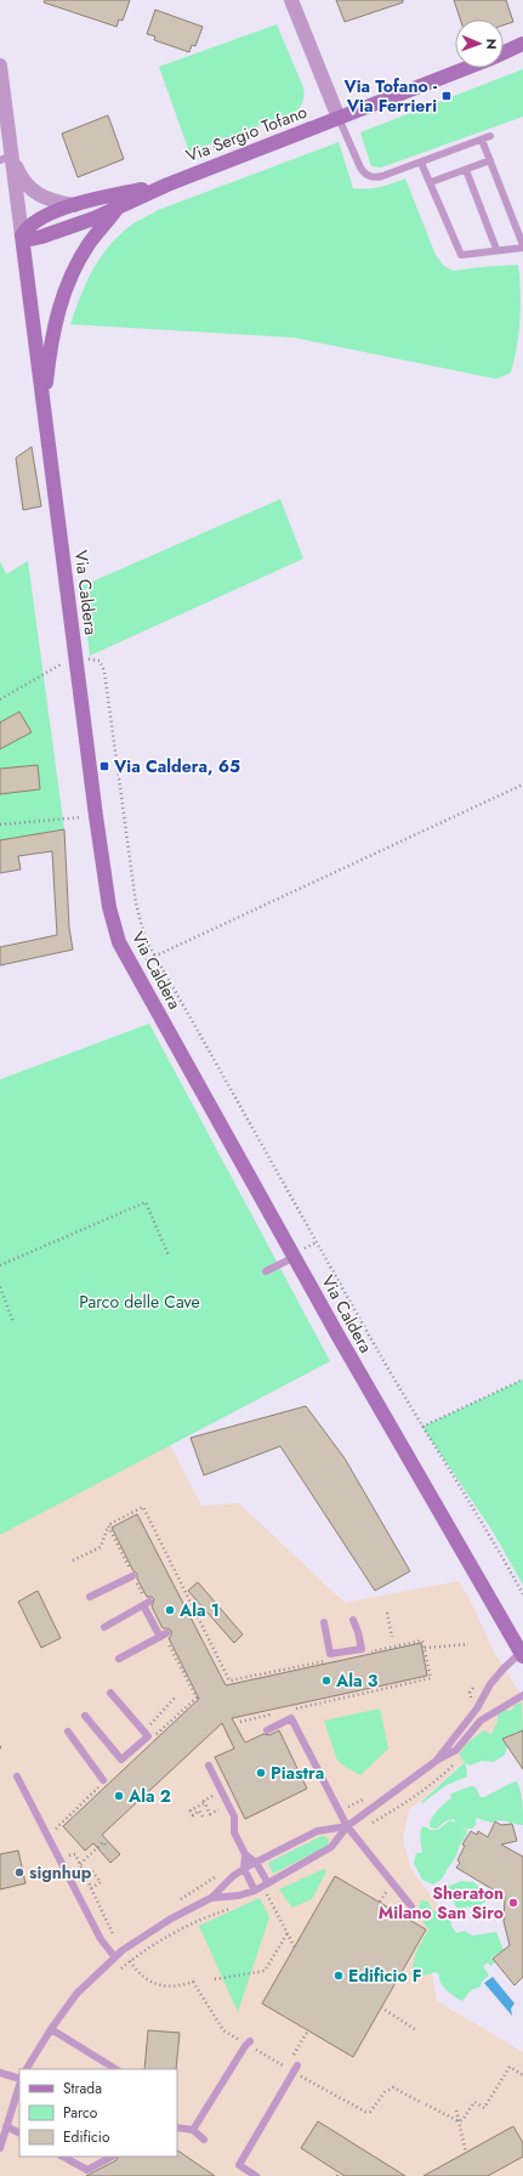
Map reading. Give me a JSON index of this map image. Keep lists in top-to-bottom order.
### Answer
{
  "streets": {
    "street": ["Via Sergio Tofano", "Via Caldera"]
  },
  "crossings": [
    ["Via Sergio Tofano", "Via Caldera"]
  ],
  "parks": ["Parco delle Cave"],
  "places": {
    "transit": ["Via Tofano - Via Ferrieri", "Via Caldera, 65"],
    "other": [
      "Ala 1",
      "Ala 3",
      "Piastra",
      "Ala 2",
      "signhup",
      "Sheraton Milano San Siro",
      "Edificio F"
    ]
  },
  "legend": ["Strada", "Parco", "Edificio"],
  "north": "right"
}
